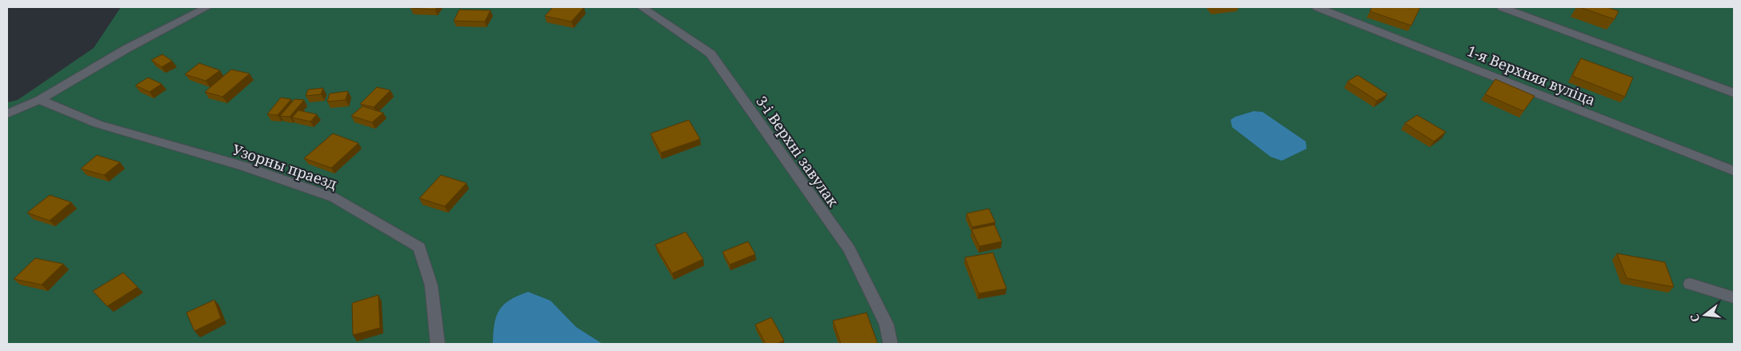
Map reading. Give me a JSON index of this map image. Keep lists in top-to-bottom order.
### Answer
{
  "streets": {
    "street": ["1-я Верхняя вуліца", "3-і Верхні завулак", "Узорны праезд"]
  },
  "north": "left"
}
